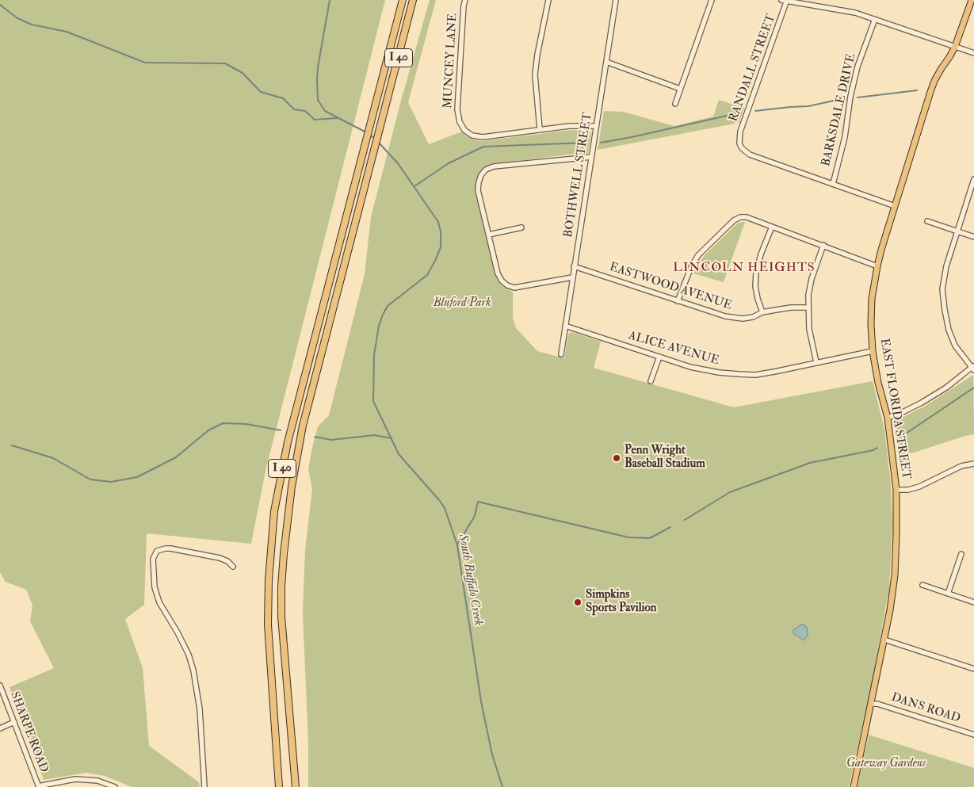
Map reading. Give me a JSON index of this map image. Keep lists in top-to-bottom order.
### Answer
{
  "streets": {
    "highway": ["I 40"],
    "main road": ["EAST FLORIDA STREET"],
    "street": [
      "MUNCEY LANE",
      "RANDALL STREET",
      "BARKSDALE DRIVE",
      "BOTHWELL STREET",
      "EASTWOOD AVENUE",
      "ALICE AVENUE",
      "DANS ROAD",
      "SHARPE ROAD"
    ]
  },
  "crossings": [
    ["MUNCEY LANE", "BOTHWELL STREET"],
    ["RANDALL STREET", "BARKSDALE DRIVE"],
    ["BOTHWELL STREET", "EASTWOOD AVENUE"],
    ["BOTHWELL STREET", "ALICE AVENUE"],
    ["ALICE AVENUE", "EAST FLORIDA STREET"],
    ["EAST FLORIDA STREET", "DANS ROAD"]
  ],
  "districts": ["LINCOLN HEIGHTS"],
  "water": ["South Buffalo Creek"],
  "parks": ["Bluford Park", "Gateway Gardens"],
  "places": ["Penn Wright Baseball Stadium", "Simpkins Sports Pavilion"]
}
